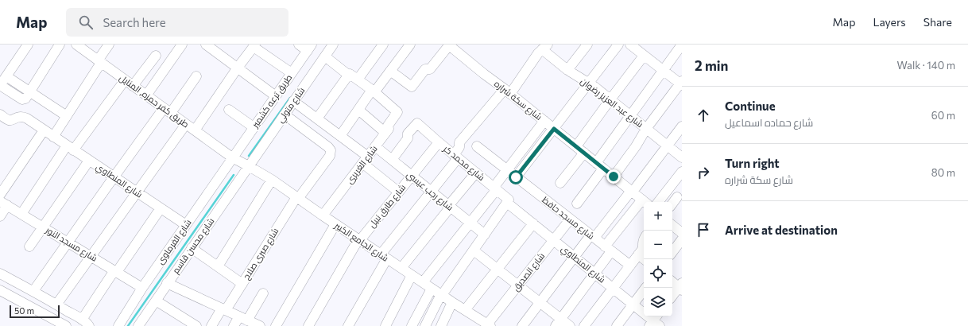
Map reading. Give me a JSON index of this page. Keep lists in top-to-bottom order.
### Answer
{
  "streets": {
    "street": [
      "شارع سكة شراره",
      "طريق كفر حمزه, المنايل",
      "طريق ترعه كشمير",
      "شارع عبد العزيز رضوان",
      "شارع متولي",
      "شارع محمد كر",
      "شارع الغريرى",
      "شارع المنطاوي",
      "شارع رجب عيسي",
      "شارع طارق نبيل",
      "شارع مسجد حافظ",
      "شارع الفرماوى",
      "شارع الجامع الكبير",
      "شارع مسجد النور",
      "شارع محسن قاسم",
      "شارع صبرى صلاح",
      "شارع الصديق"
    ]
  },
  "crossings": [
    ["طريق كفر حمزه, المنايل", "طريق ترعه كشمير"],
    ["طريق كفر حمزه, المنايل", "شارع الفرماوى"],
    ["طريق كفر حمزه, المنايل", "شارع الجامع الكبير"],
    ["طريق ترعه كشمير", "شارع الفرماوى"],
    ["طريق ترعه كشمير", "شارع الجامع الكبير"],
    ["شارع متولي", "شارع الجامع الكبير"],
    ["شارع متولي", "شارع محسن قاسم"],
    ["شارع متولي", "شارع صبرى صلاح"],
    ["شارع محمد كر", "شارع المنطاوي"],
    ["شارع محمد كر", "شارع رجب عيسي"],
    ["شارع محمد كر", "شارع طارق نبيل"],
    ["شارع الغريرى", "شارع رجب عيسي"],
    ["شارع الغريرى", "شارع الجامع الكبير"],
    ["شارع المنطاوي", "شارع الفرماوى"],
    ["شارع المنطاوي", "شارع الصديق"],
    ["شارع رجب عيسي", "شارع طارق نبيل"],
    ["شارع طارق نبيل", "شارع الجامع الكبير"],
    ["شارع مسجد حافظ", "شارع الصديق"],
    ["شارع الفرماوى", "شارع الجامع الكبير"],
    ["شارع الفرماوى", "شارع مسجد النور"],
    ["شارع الجامع الكبير", "شارع محسن قاسم"],
    ["شارع الجامع الكبير", "شارع صبرى صلاح"],
    ["شارع الجامع الكبير", "شارع الصديق"]
  ],
  "scale_bar": "50 m",
  "page": {
    "header": "Map",
    "search": "Search here",
    "nav": ["Map", "Layers", "Share"],
    "heading": ["2 min", "Walk · 140 m"],
    "list": [
      ["Continue", "شارع حماده اسماعيل", "60 m"],
      ["Turn right", "شارع سكة شراره", "80 m"],
      "Arrive at destination"
    ],
    "map_buttons": ["+", "−"],
    "scale": "50 m"
  }
}
